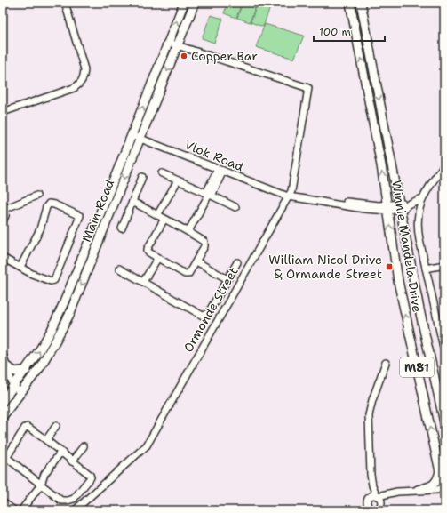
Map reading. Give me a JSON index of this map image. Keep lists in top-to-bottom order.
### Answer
{
  "streets": {
    "main road": ["Main Road", "Winnie Mandela Drive", "M81"],
    "street": ["Vlok Road", "Ormonde Street"]
  },
  "crossings": [
    ["Vlok Road", "Main Road"],
    ["Vlok Road", "Winnie Mandela Drive"],
    ["Vlok Road", "Ormonde Street"],
    ["Main Road", "Ormonde Street"]
  ],
  "places": {
    "other": ["Copper Bar"],
    "transit": ["William Nicol Drive & Ormande Street"]
  },
  "scale_bar": "100 m"
}
